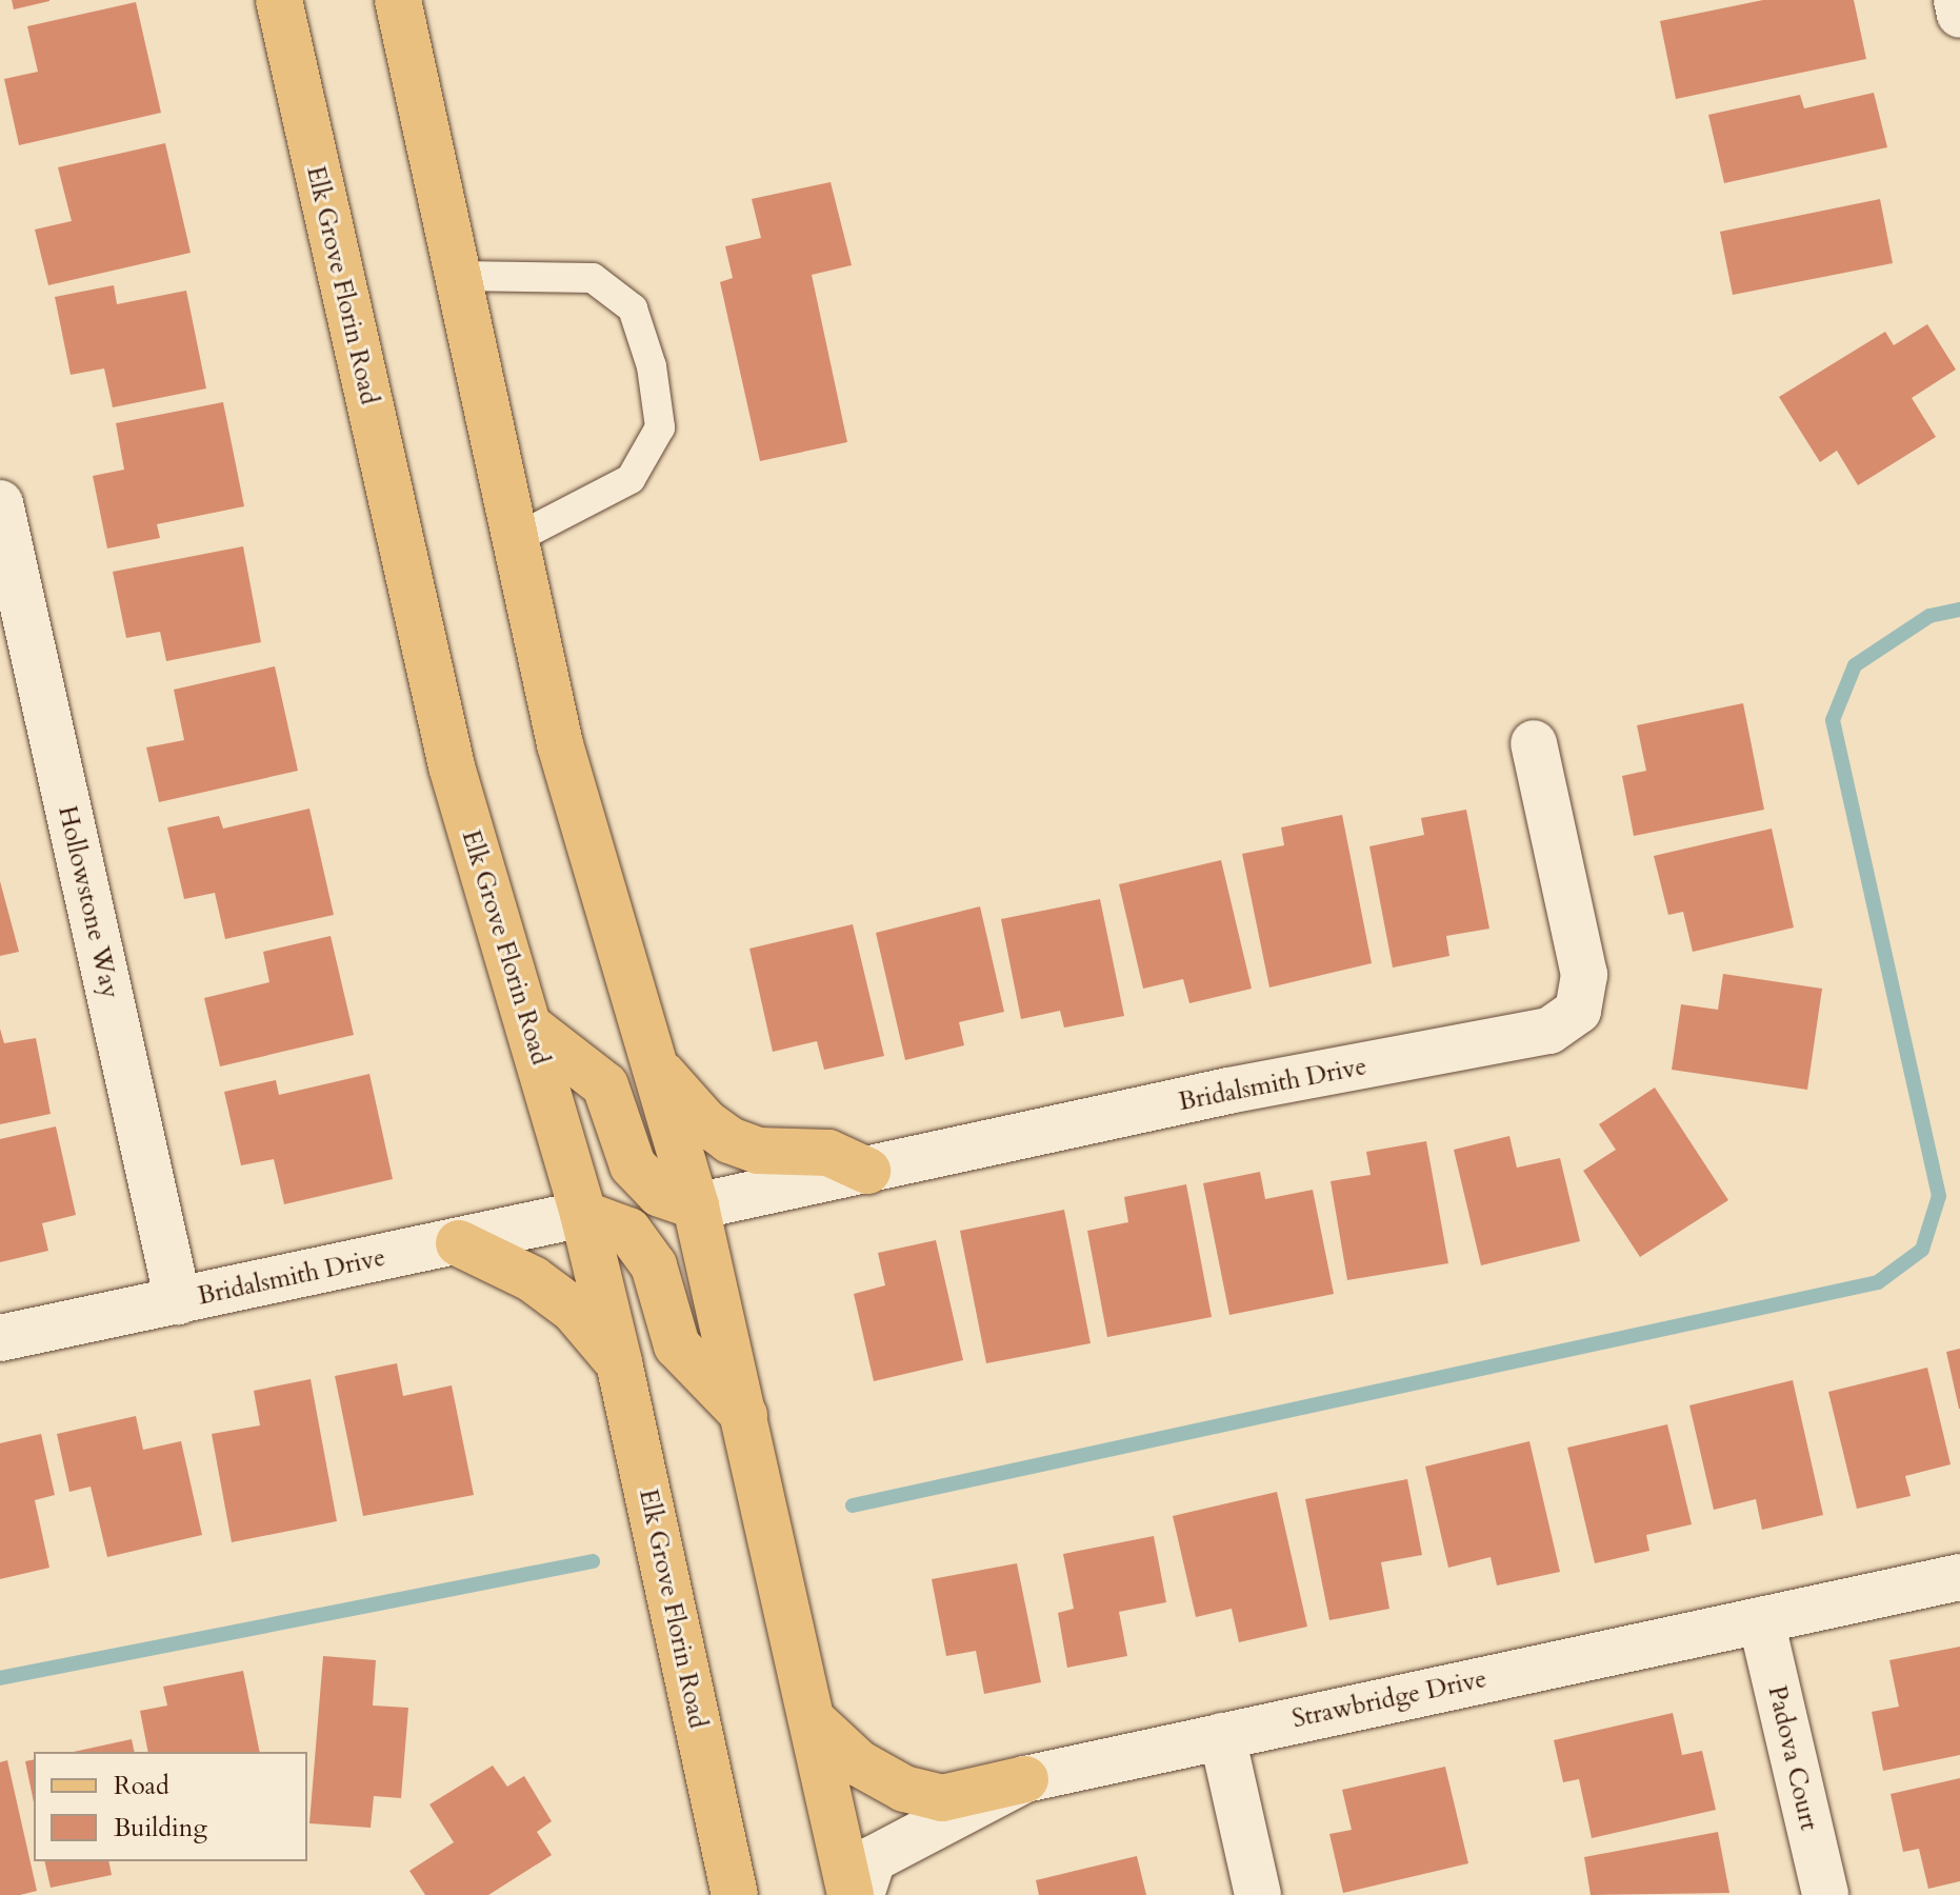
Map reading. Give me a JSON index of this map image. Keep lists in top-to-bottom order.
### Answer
{
  "streets": {
    "main road": ["Elk Grove Florin Road"],
    "street": [
      "Hollowstone Way",
      "Bridalsmith Drive",
      "Strawbridge Drive",
      "Padova Court"
    ]
  },
  "crossings": [
    ["Elk Grove Florin Road", "Bridalsmith Drive"],
    ["Hollowstone Way", "Bridalsmith Drive"],
    ["Strawbridge Drive", "Padova Court"]
  ],
  "legend": ["Road", "Building"]
}
